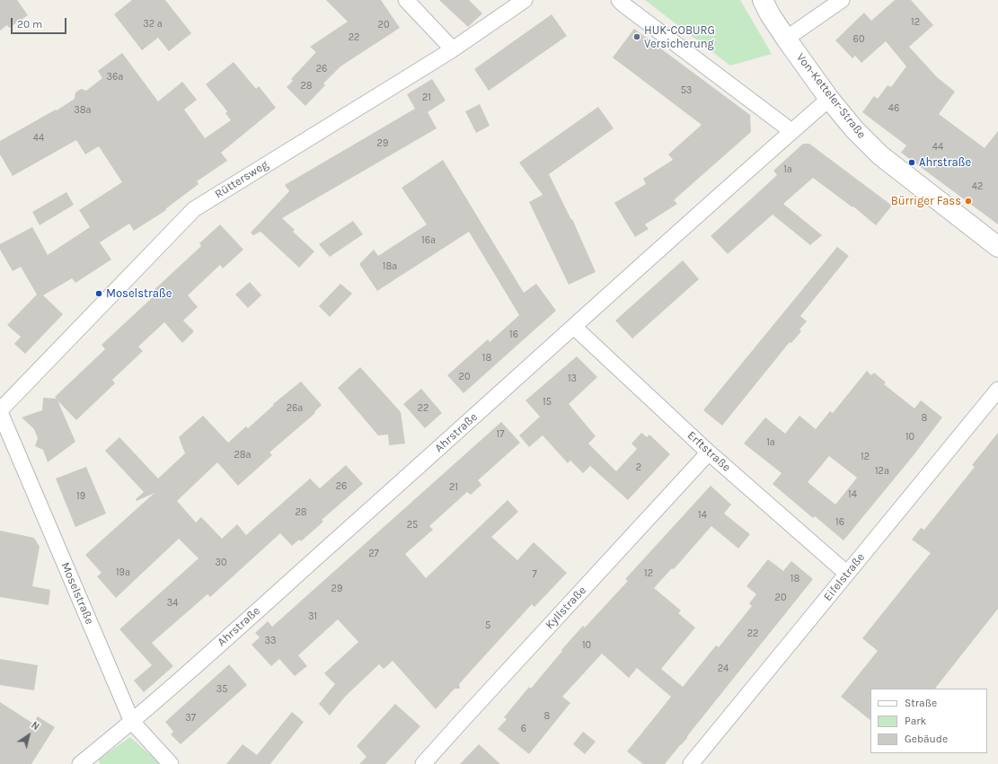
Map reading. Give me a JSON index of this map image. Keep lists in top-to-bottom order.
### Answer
{
  "streets": {
    "street": [
      "Von-Ketteler-Straße",
      "Rüttersweg",
      "Ahrstraße",
      "Erftstraße",
      "Eifelstraße",
      "Moselstraße",
      "Kyllstraße"
    ]
  },
  "crossings": [
    ["Von-Ketteler-Straße", "Ahrstraße"],
    ["Rüttersweg", "Moselstraße"],
    ["Ahrstraße", "Erftstraße"],
    ["Ahrstraße", "Moselstraße"],
    ["Erftstraße", "Eifelstraße"],
    ["Erftstraße", "Kyllstraße"]
  ],
  "places": [
    "HUK-COBURG Versicherung",
    "Ahrstraße",
    "Bürriger Fass",
    "Moselstraße"
  ],
  "house_numbers": [
    "12",
    "32 a",
    "20",
    "22",
    "60",
    "26",
    "36a",
    "28",
    "53",
    "21",
    "46",
    "38a",
    "44",
    "29",
    "44",
    "1a",
    "42",
    "16a",
    "18a",
    "16",
    "18",
    "20",
    "13",
    "15",
    "26a",
    "22",
    "8",
    "17",
    "10",
    "1a",
    "28a",
    "12",
    "2",
    "12a",
    "26",
    "21",
    "14",
    "19",
    "28",
    "14",
    "16",
    "25",
    "27",
    "30",
    "19a",
    "12",
    "7",
    "18",
    "29",
    "20",
    "34",
    "31",
    "5",
    "22",
    "33",
    "10",
    "24",
    "35",
    "8",
    "37",
    "6"
  ],
  "legend": ["Straße", "Park", "Gebäude"],
  "scale_bar": "20 m",
  "north": "top right"
}
